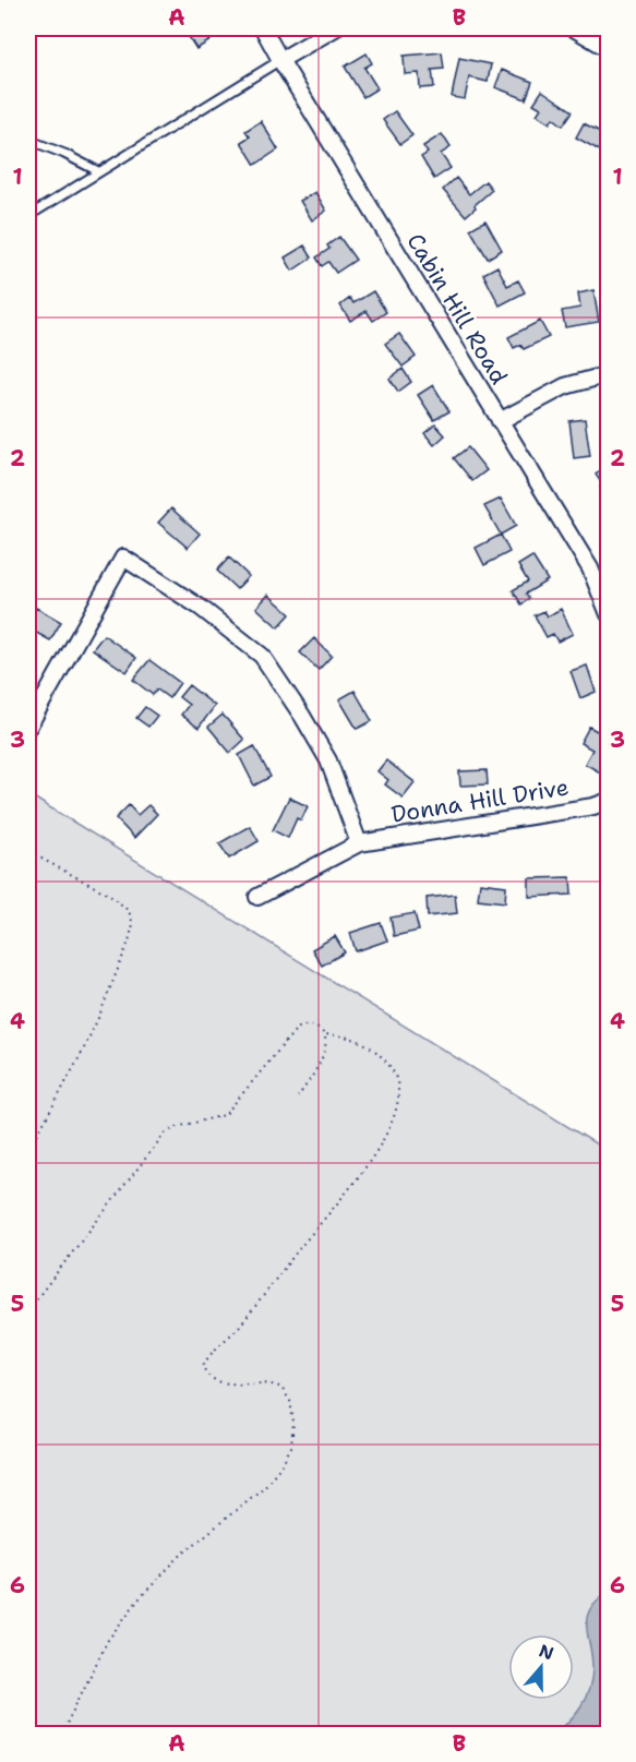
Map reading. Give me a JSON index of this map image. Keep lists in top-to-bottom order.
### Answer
{
  "streets": {
    "street": ["Cabin Hill Road", "Donna Hill Drive"]
  },
  "north": "top",
  "grid": {
    "columns": ["A", "B"],
    "rows": [
      "1",
      "2",
      "3",
      "4",
      "5",
      "6"
    ]
  }
}
